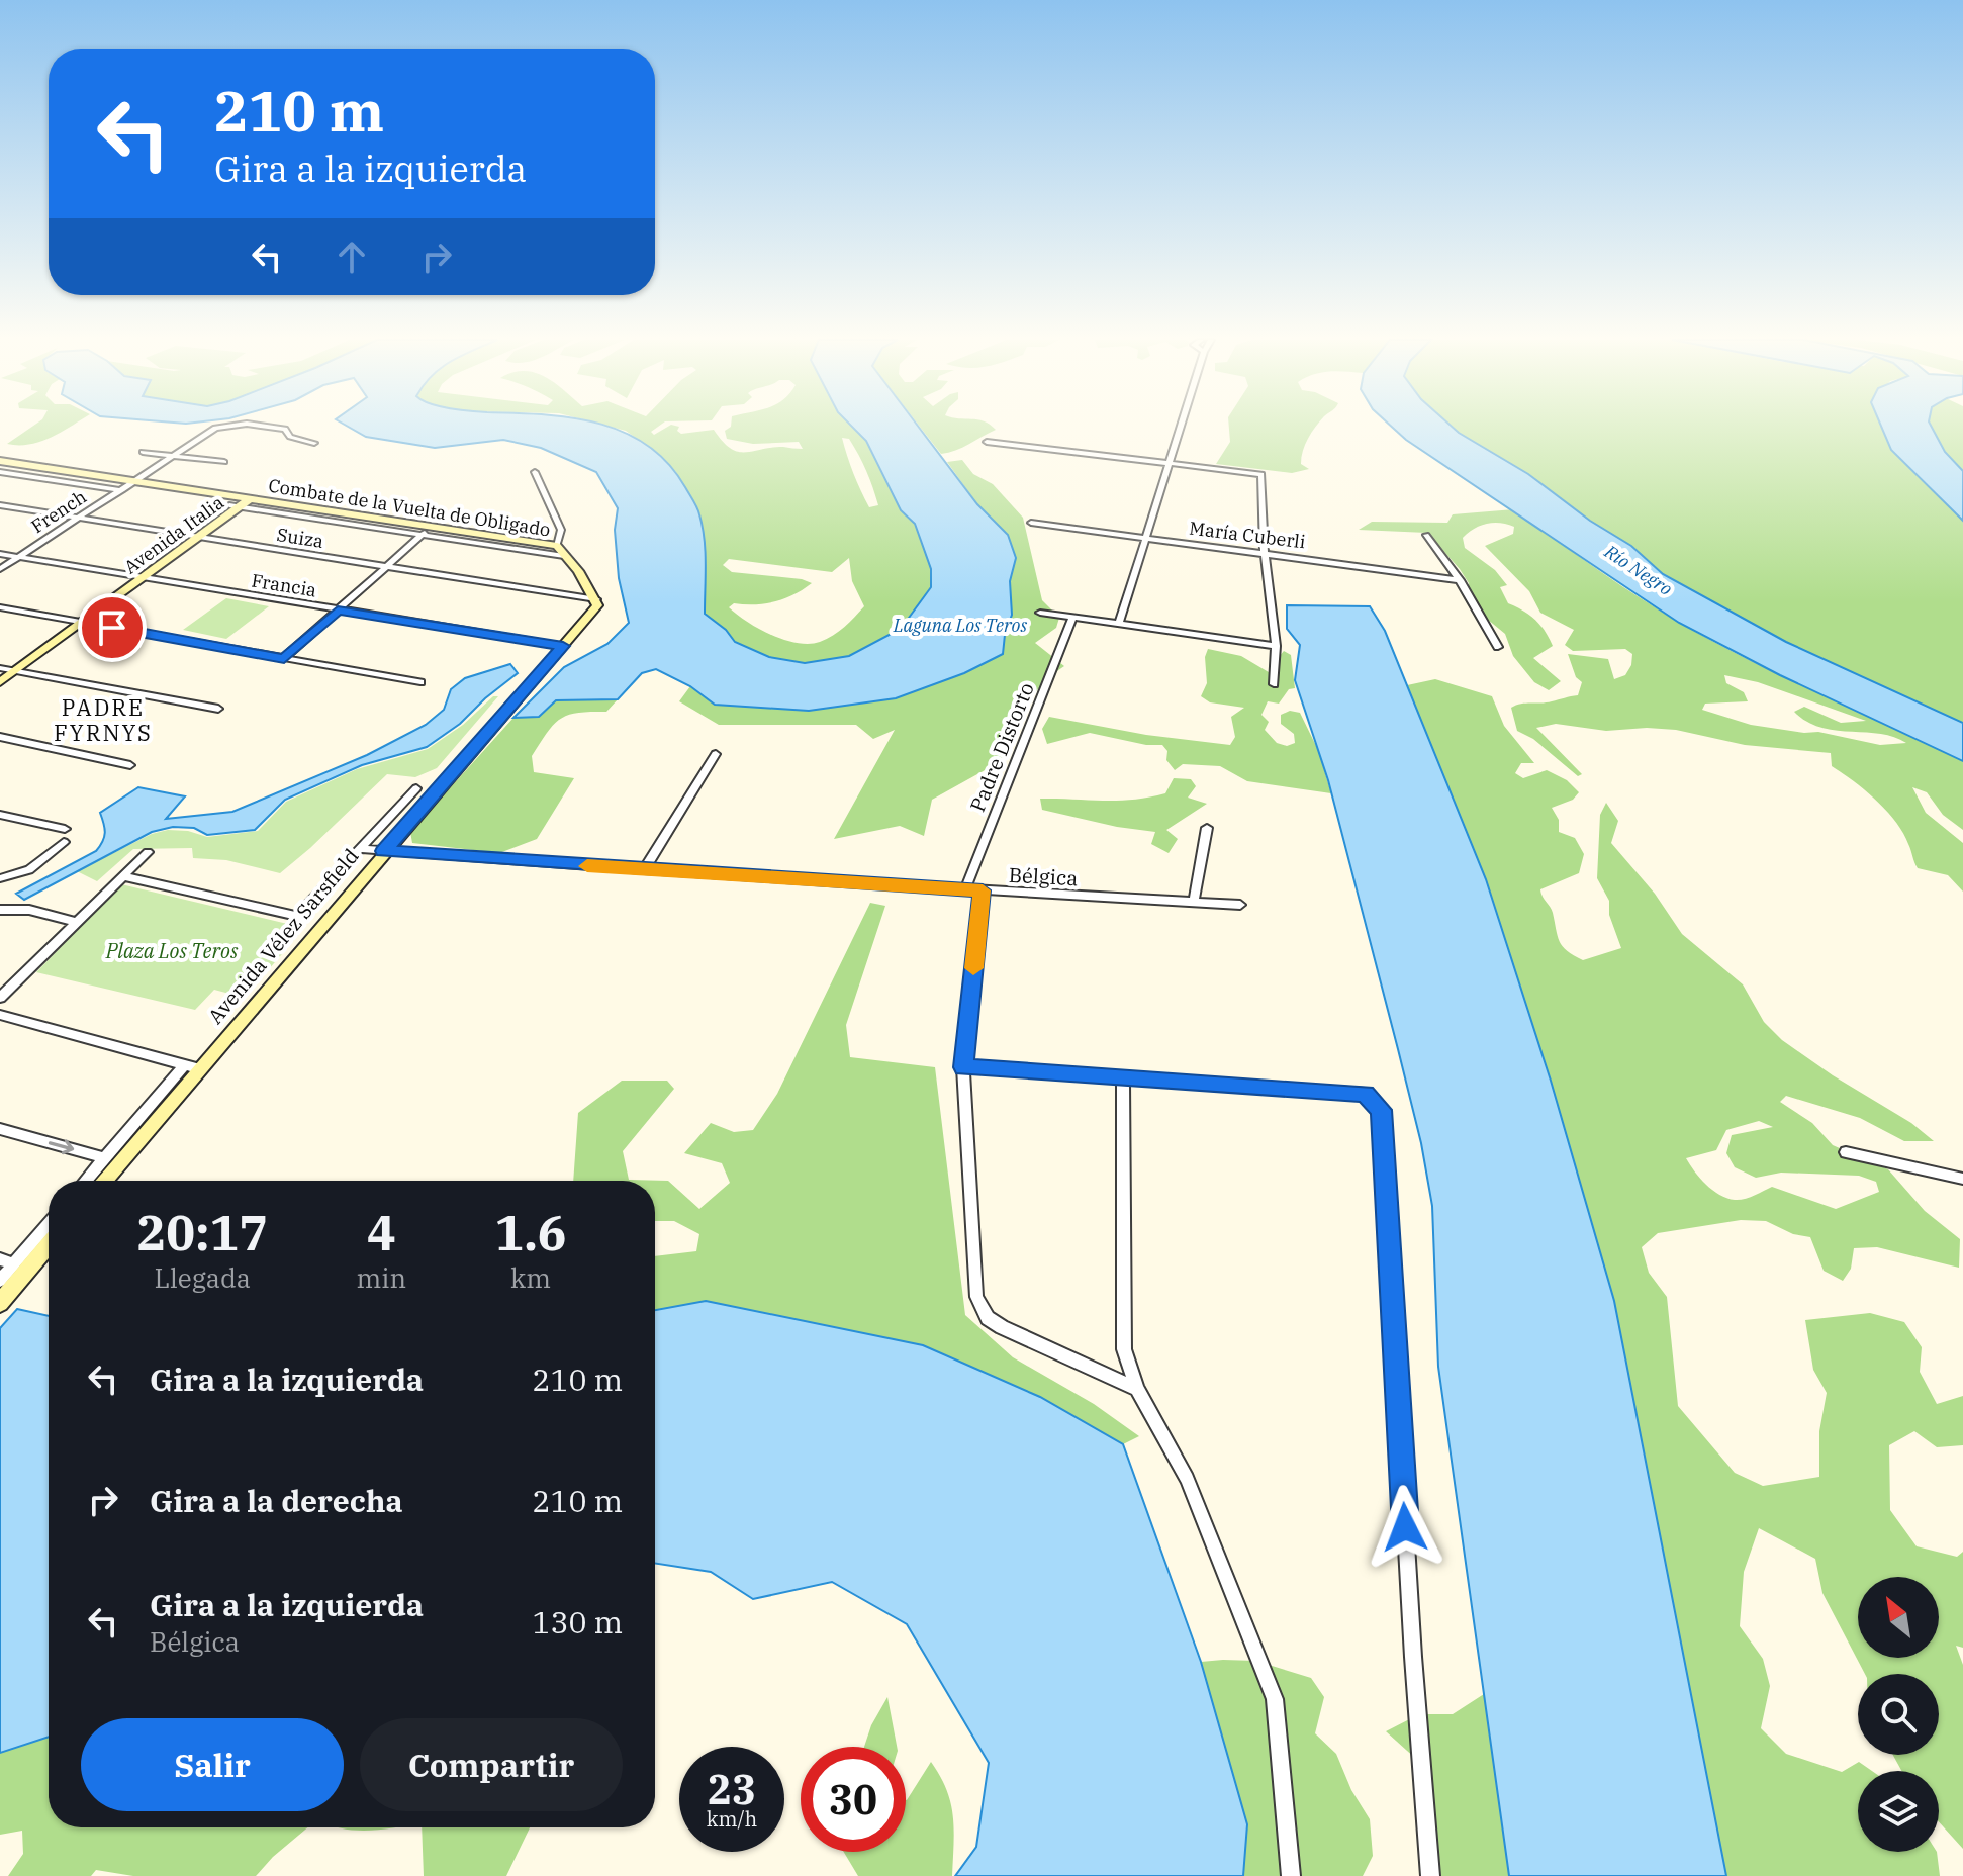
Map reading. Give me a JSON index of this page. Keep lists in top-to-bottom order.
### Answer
{
  "streets": {
    "street": [
      "Combate de la Vuelta de Obligado",
      "French",
      "Avenida Italia",
      "María Cuberli",
      "Suiza",
      "Francia",
      "Padre Distorto",
      "Bélgica",
      "Avenida Vélez Sarsfield"
    ]
  },
  "crossings": [
    ["Combate de la Vuelta de Obligado", "French"],
    ["Combate de la Vuelta de Obligado", "Avenida Italia"],
    ["Combate de la Vuelta de Obligado", "Suiza"],
    ["Combate de la Vuelta de Obligado", "Avenida Vélez Sarsfield"],
    ["French", "Suiza"],
    ["French", "Francia"],
    ["Avenida Italia", "Suiza"],
    ["Avenida Italia", "Francia"],
    ["Suiza", "Avenida Vélez Sarsfield"],
    ["Francia", "Avenida Vélez Sarsfield"],
    ["Padre Distorto", "Bélgica"],
    ["Bélgica", "Avenida Vélez Sarsfield"]
  ],
  "districts": ["PADRE FYRNYS"],
  "water": ["Río Negro", "Laguna Los Teros"],
  "parks": ["Plaza Los Teros"],
  "north": "top left",
  "page": {
    "turn": ["210 m", "Gira a la izquierda"],
    "eta": [
      "20:17",
      "Llegada",
      "4",
      "min",
      "1.6",
      "km"
    ],
    "list": [
      {
        "name": "Gira a la izquierda",
        "value": "210 m"
      },
      {
        "name": "Gira a la derecha",
        "value": "210 m"
      },
      {
        "name": "Gira a la izquierda",
        "note": "Bélgica",
        "value": "130 m"
      }
    ],
    "buttons": ["Salir", "Compartir"],
    "speed": "23 km/h",
    "limit": "30"
  }
}
